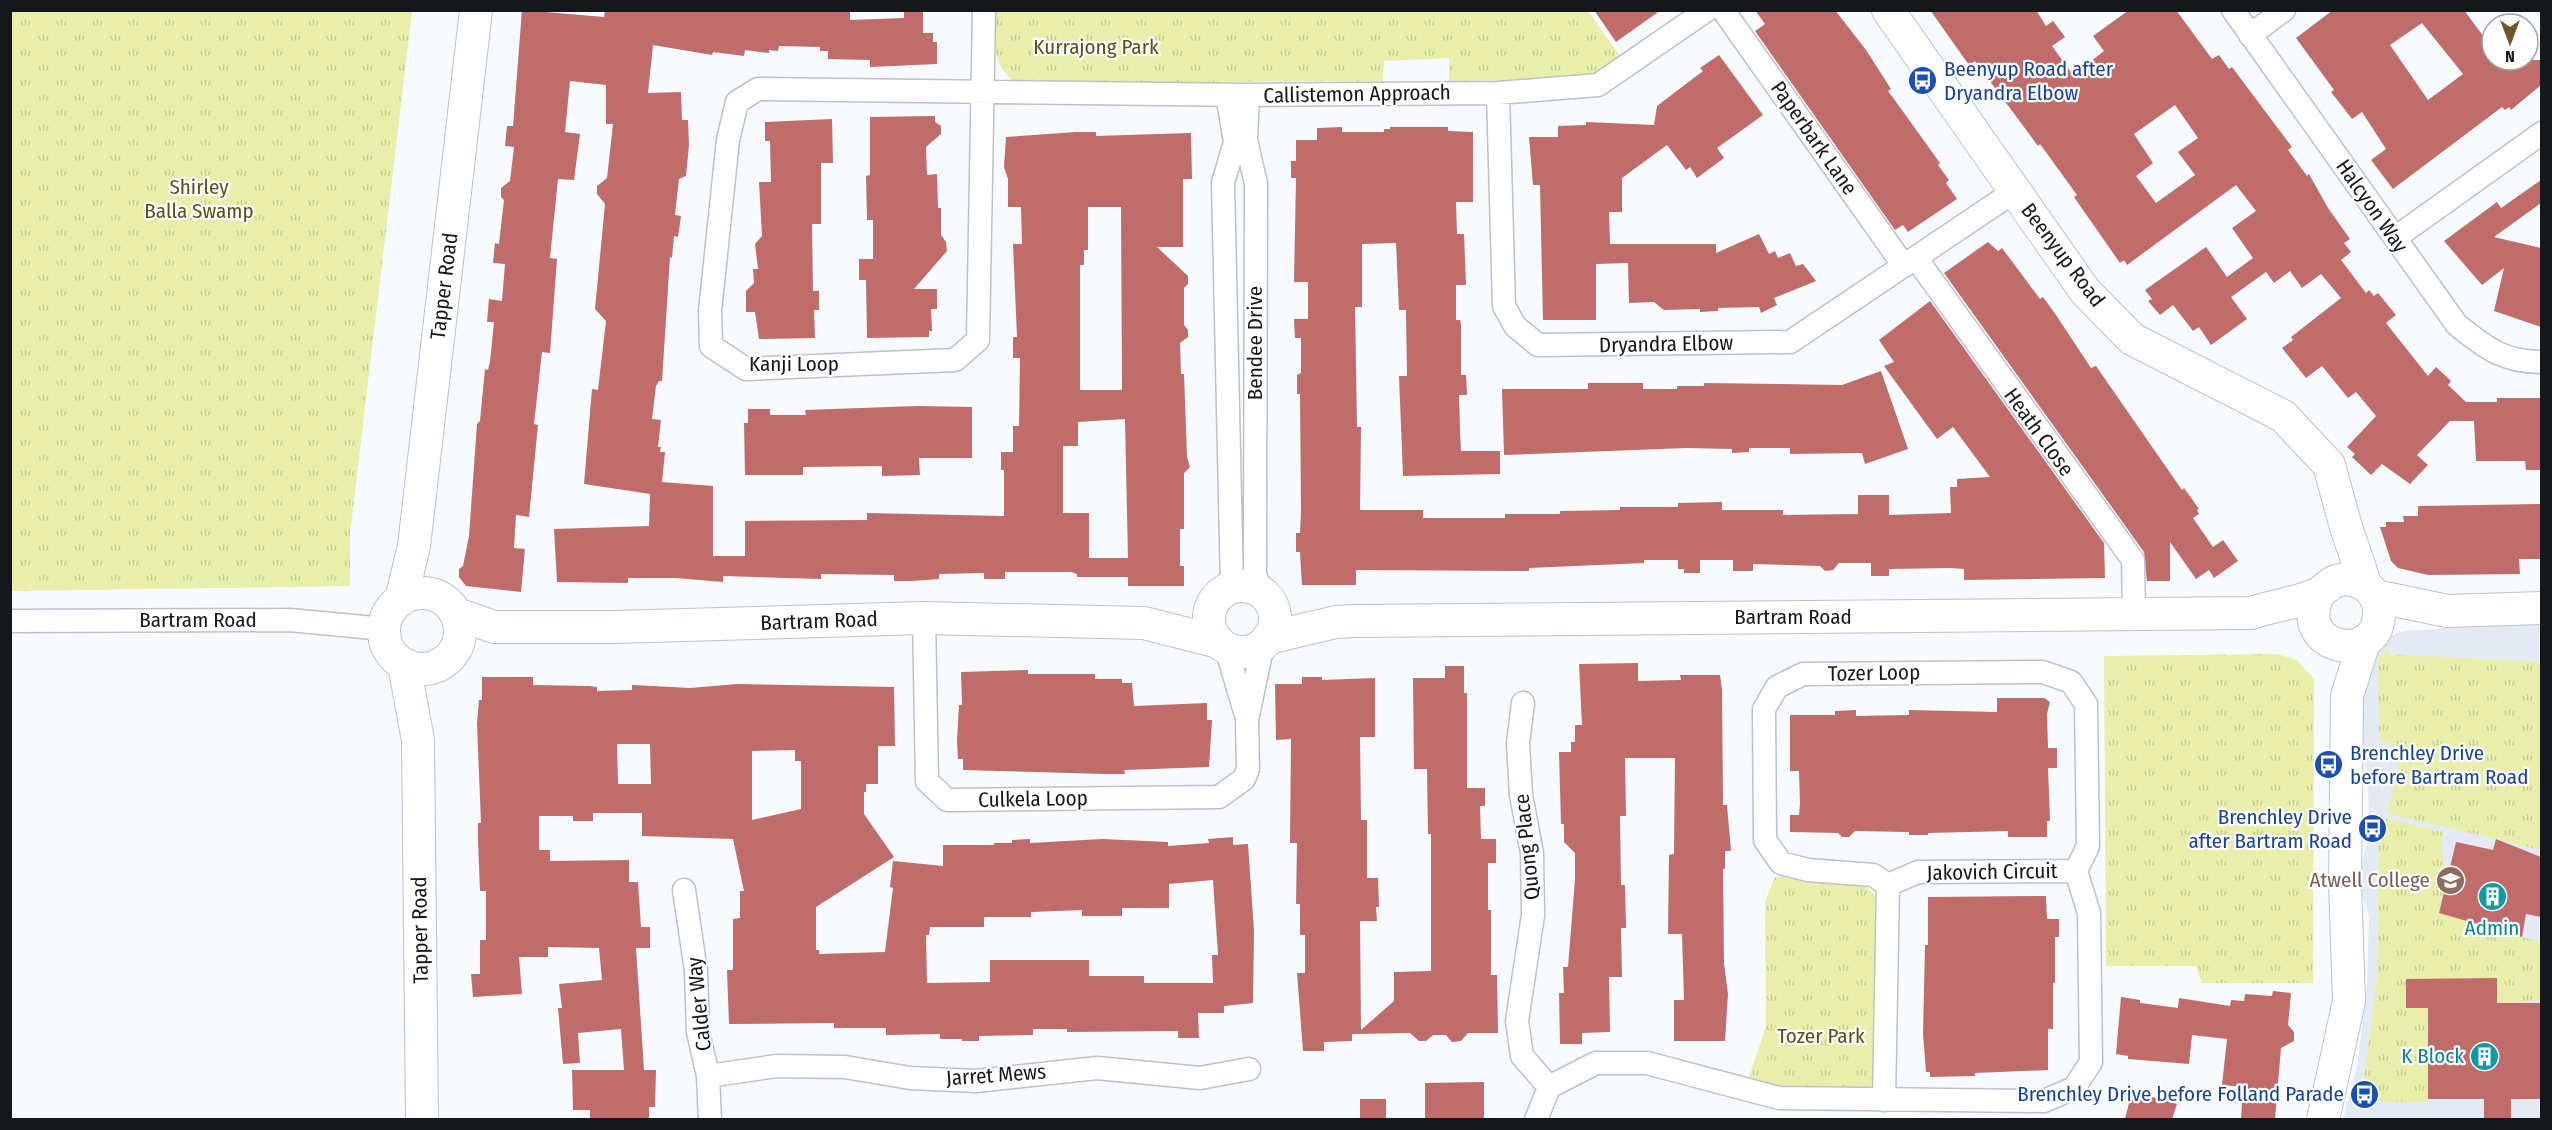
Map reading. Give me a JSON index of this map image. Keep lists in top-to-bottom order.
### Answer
{
  "streets": {
    "street": [
      "Callistemon Approach",
      "Paperbark Lane",
      "Halcyon Way",
      "Beenyup Road",
      "Tapper Road",
      "Bendee Drive",
      "Dryandra Elbow",
      "Kanji Loop",
      "Heath Close",
      "Bartram Road",
      "Tozer Loop",
      "Culkela Loop",
      "Quong Place",
      "Jakovich Circuit",
      "Calder Way",
      "Jarret Mews"
    ]
  },
  "crossings": [
    ["Callistemon Approach", "Bendee Drive"],
    ["Callistemon Approach", "Dryandra Elbow"],
    ["Callistemon Approach", "Kanji Loop"],
    ["Paperbark Lane", "Dryandra Elbow"],
    ["Paperbark Lane", "Heath Close"],
    ["Beenyup Road", "Dryandra Elbow"],
    ["Beenyup Road", "Bartram Road"],
    ["Tapper Road", "Bartram Road"],
    ["Bendee Drive", "Bartram Road"],
    ["Bendee Drive", "Culkela Loop"],
    ["Dryandra Elbow", "Heath Close"],
    ["Heath Close", "Bartram Road"],
    ["Bartram Road", "Culkela Loop"],
    ["Tozer Loop", "Jakovich Circuit"],
    ["Quong Place", "Jakovich Circuit"],
    ["Calder Way", "Jarret Mews"]
  ],
  "parks": ["Kurrajong Park", "Shirley Balla Swamp", "Tozer Park"],
  "places": {
    "bus stop": [
      "Beenyup Road after Dryandra Elbow",
      "Brenchley Drive before Bartram Road",
      "Brenchley Drive after Bartram Road",
      "Brenchley Drive before Folland Parade"
    ],
    "school or university": ["Atwell College"],
    "building": ["Admin", "K Block"]
  },
  "north": "bottom"
}
